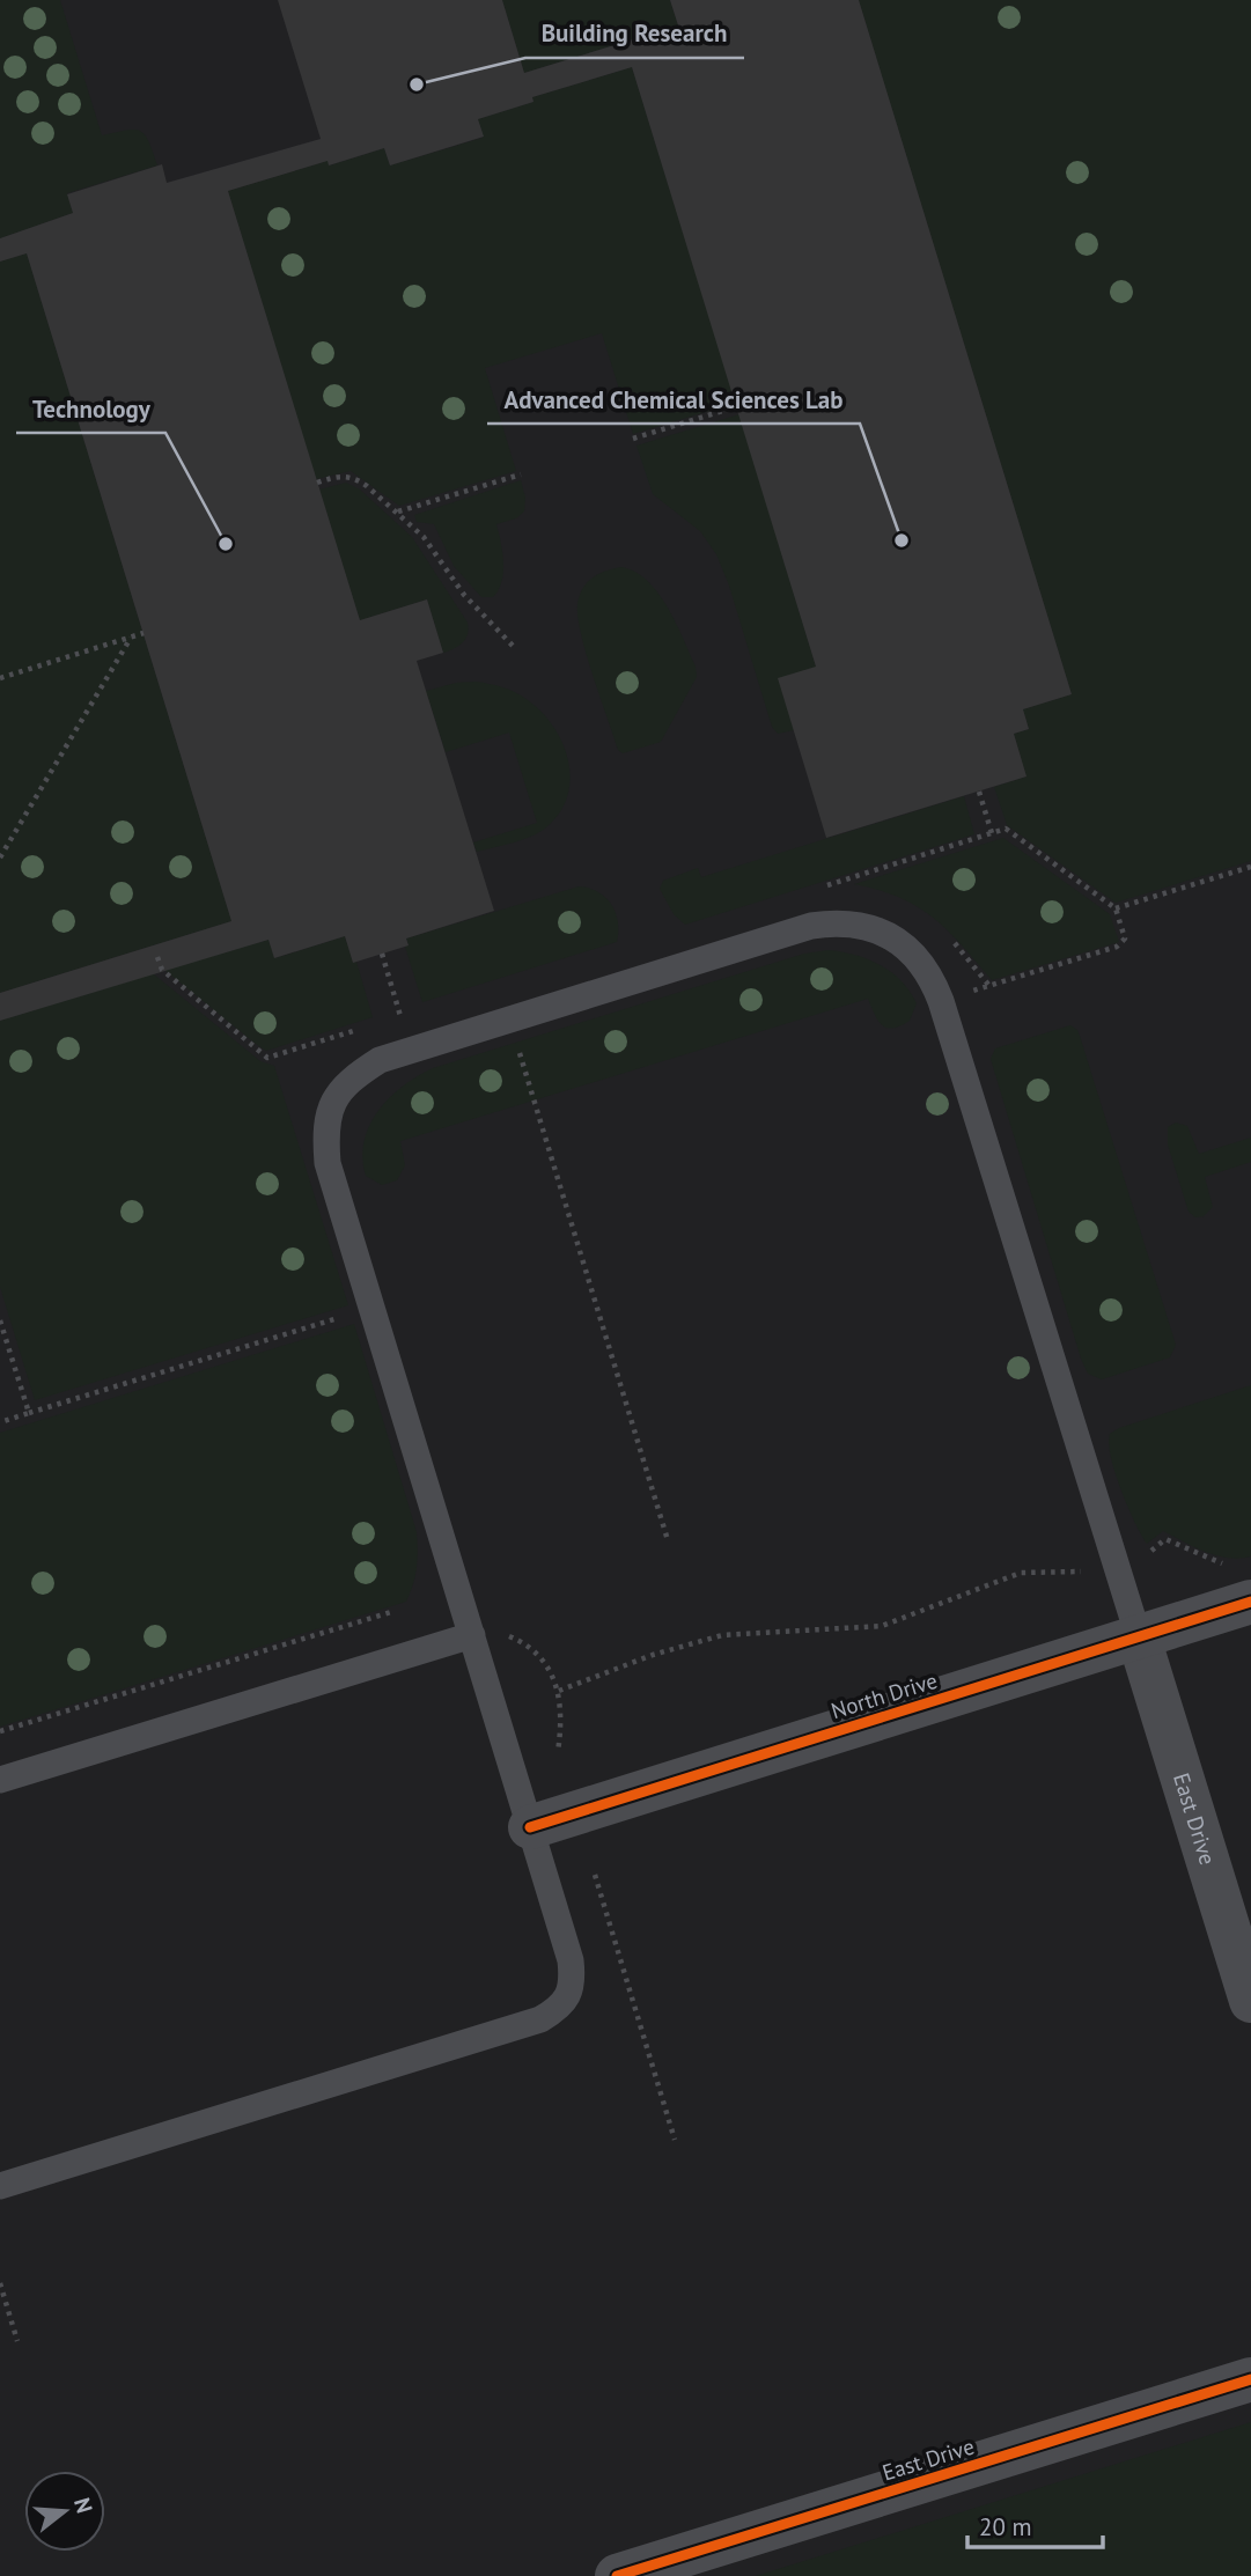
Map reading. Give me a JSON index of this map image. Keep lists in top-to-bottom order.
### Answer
{
  "streets": {
    "street": ["North Drive", "East Drive"]
  },
  "crossings": [
    ["North Drive", "East Drive"]
  ],
  "places": ["Building Research", "Advanced Chemical Sciences Lab", "Technology"],
  "scale_bar": "20 m",
  "north": "right"
}
